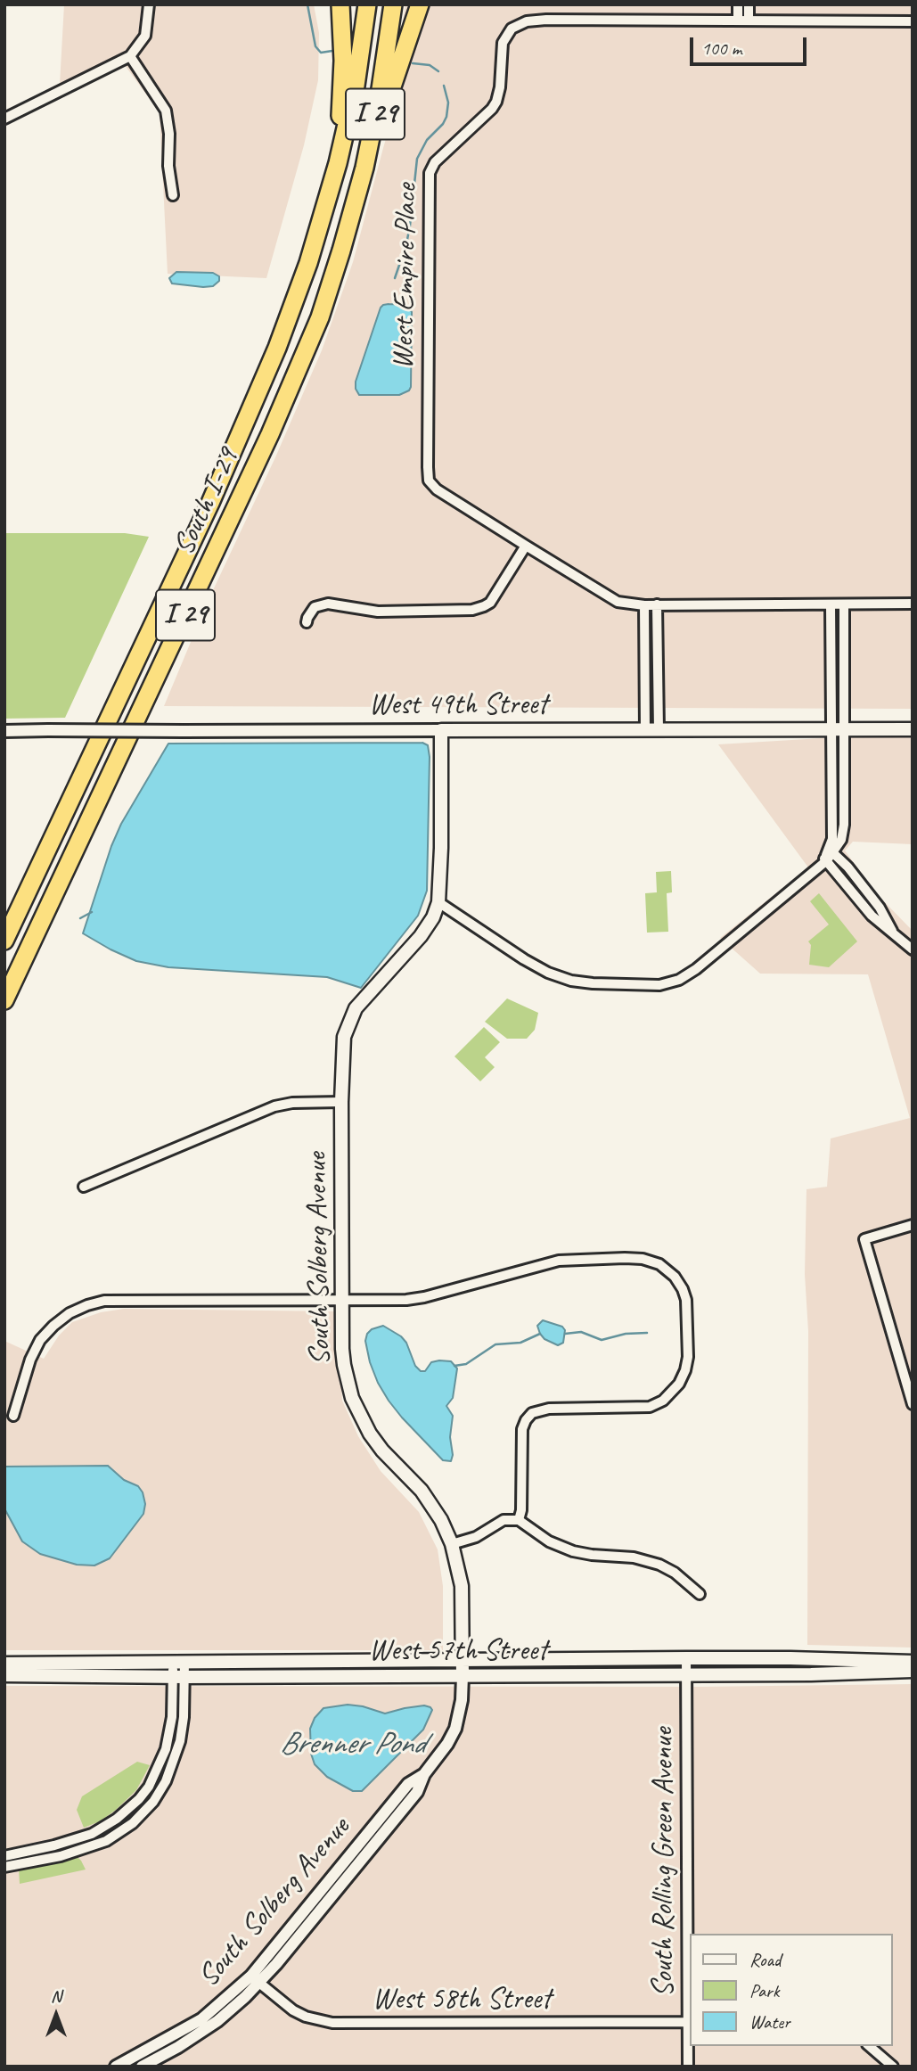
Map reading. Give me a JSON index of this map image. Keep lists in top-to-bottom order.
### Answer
{
  "streets": {
    "highway": ["I 29", "South I-29"],
    "main road": ["West 49th Street", "South Solberg Avenue", "West 57th Street"],
    "street": ["West Empire Place", "South Rolling Green Avenue", "West 58th Street"]
  },
  "crossings": [
    ["West 49th Street", "South Solberg Avenue"],
    ["South Solberg Avenue", "West 57th Street"],
    ["South Solberg Avenue", "West 58th Street"],
    ["West 57th Street", "South Rolling Green Avenue"],
    ["South Rolling Green Avenue", "West 58th Street"]
  ],
  "water": ["Brenner Pond"],
  "legend": ["Road", "Park", "Water"],
  "scale_bar": "100 m",
  "north": "top"
}
